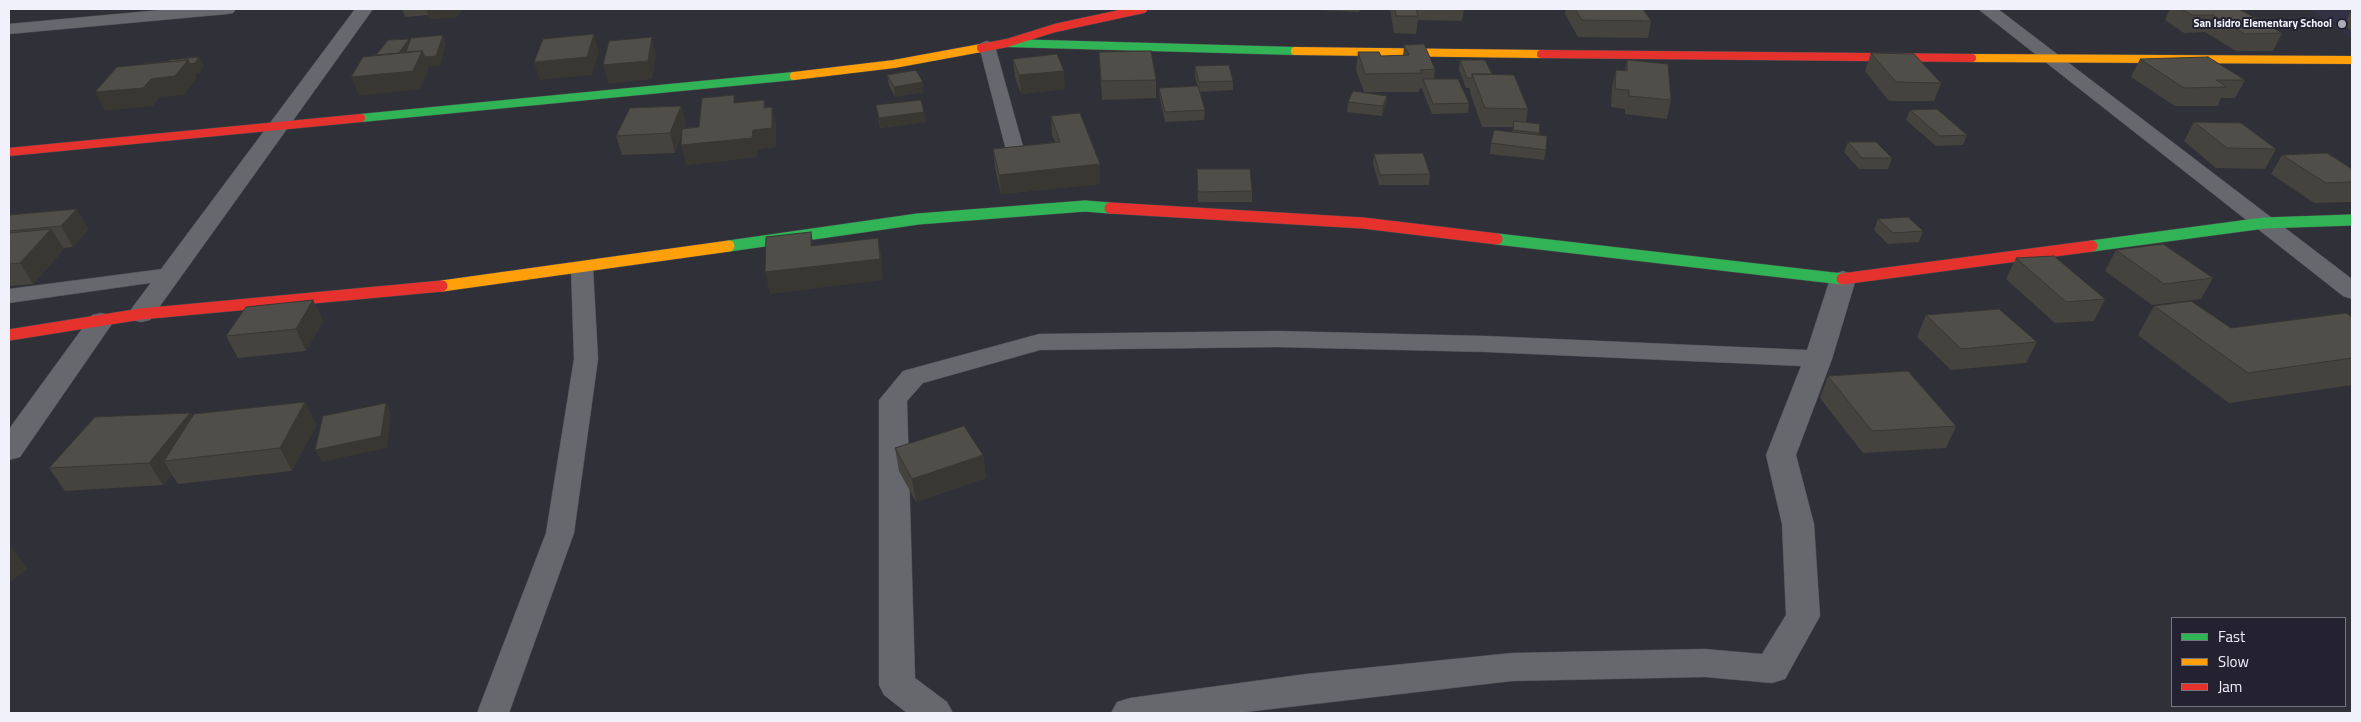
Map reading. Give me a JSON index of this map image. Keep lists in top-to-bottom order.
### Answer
{
  "places": ["San Isidro Elementary School"],
  "legend": ["Fast", "Slow", "Jam"]
}
